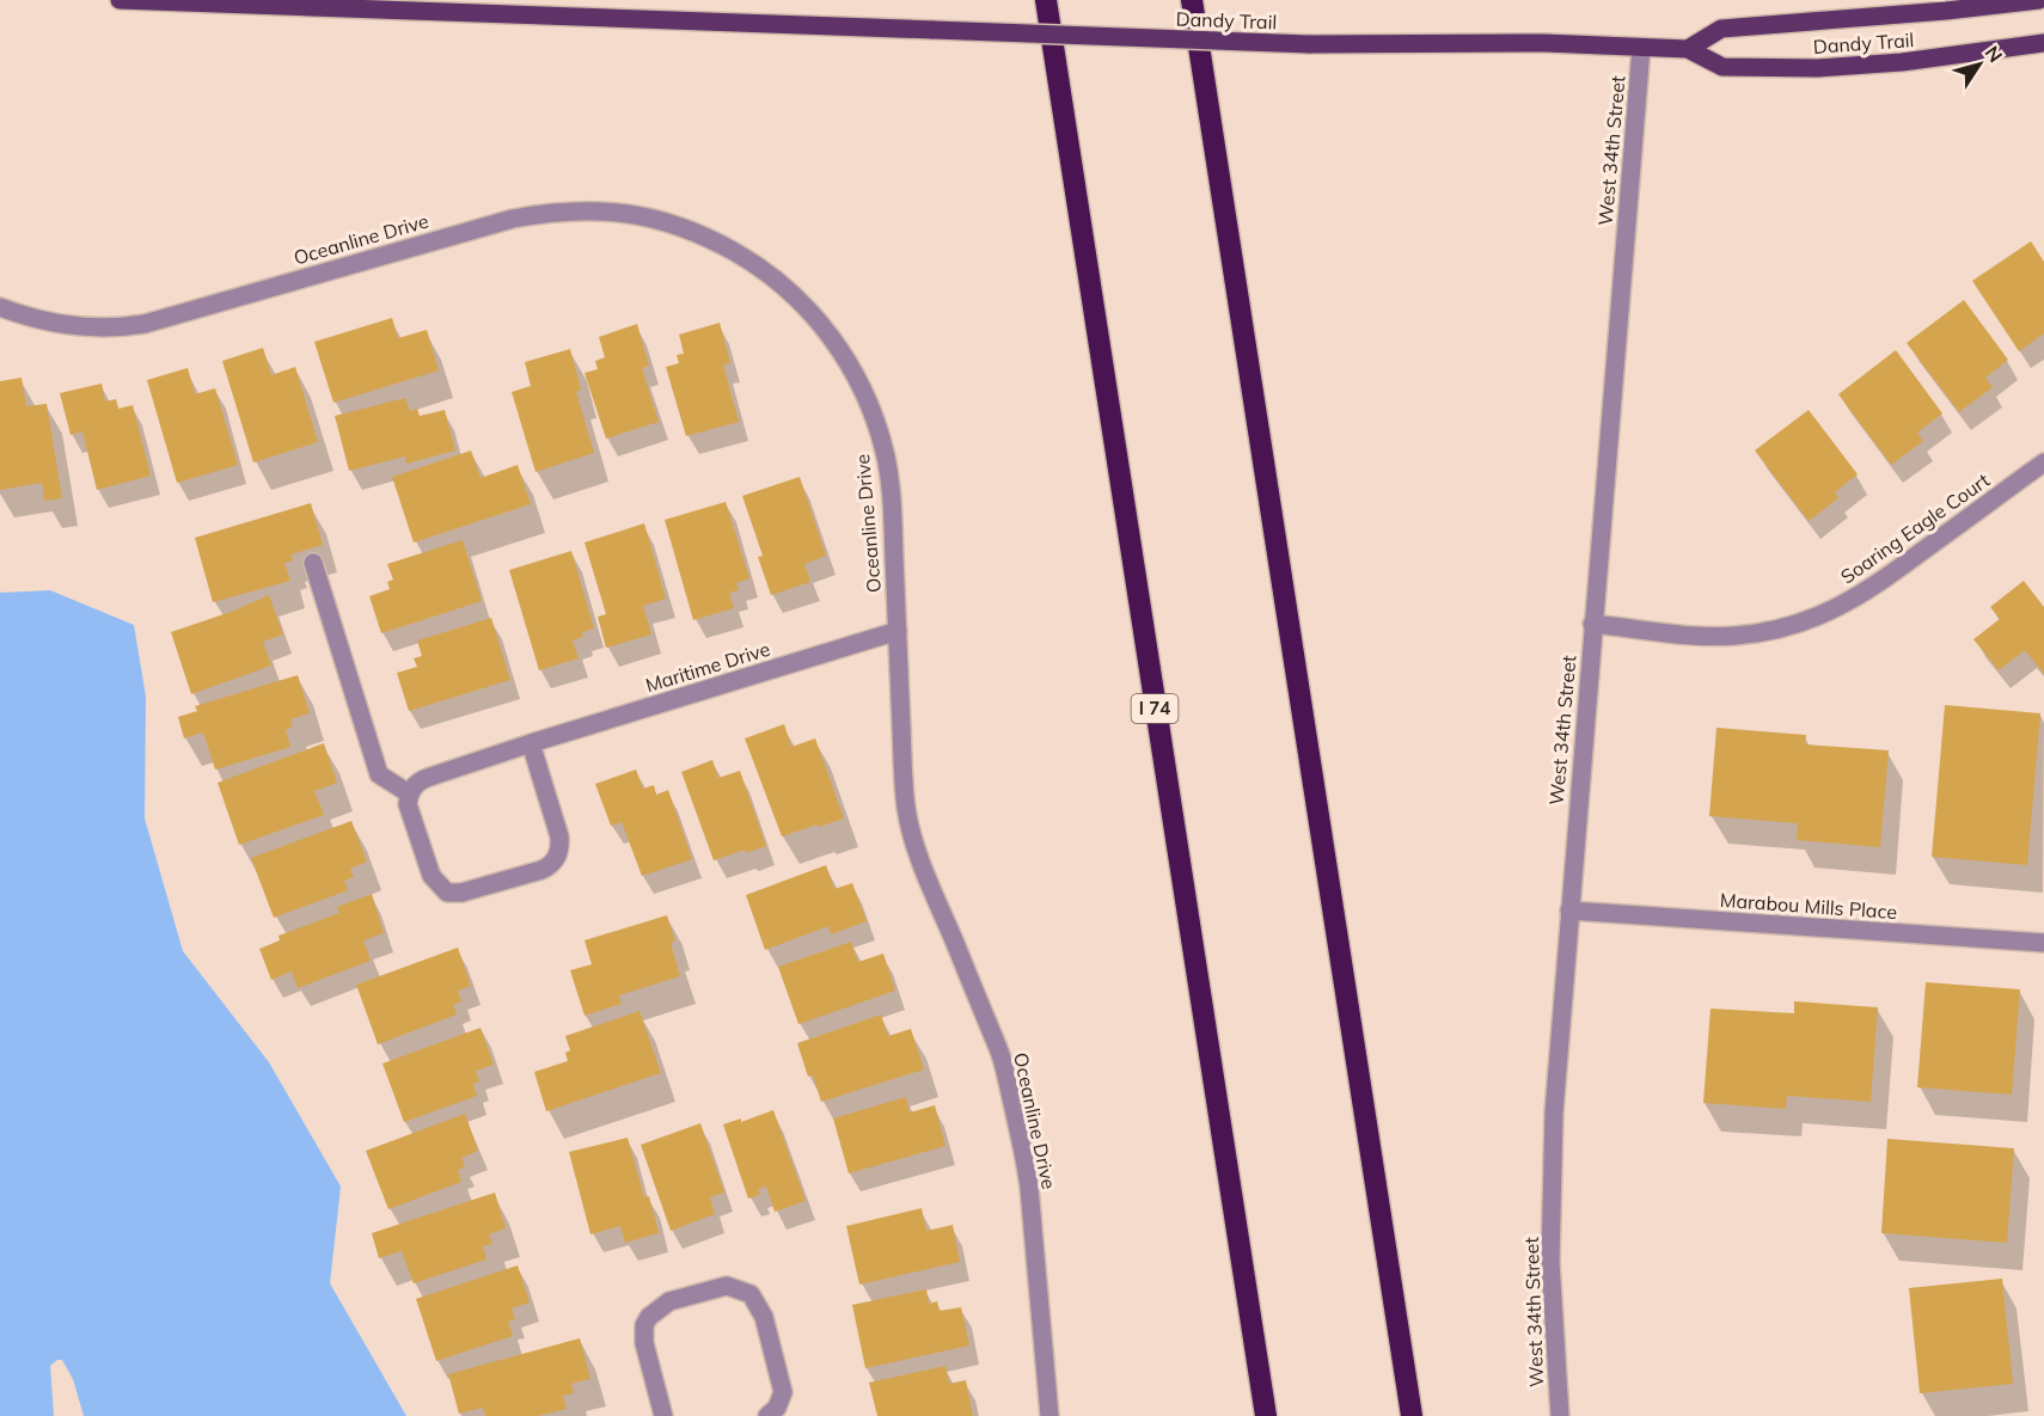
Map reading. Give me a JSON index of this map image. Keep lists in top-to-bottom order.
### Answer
{
  "streets": {
    "highway": ["I 74"],
    "main road": ["Dandy Trail"],
    "street": [
      "West 34th Street",
      "Oceanline Drive",
      "Soaring Eagle Court",
      "Maritime Drive",
      "Marabou Mills Place"
    ]
  },
  "crossings": [
    ["Dandy Trail", "West 34th Street"],
    ["West 34th Street", "Soaring Eagle Court"],
    ["West 34th Street", "Marabou Mills Place"],
    ["Oceanline Drive", "Maritime Drive"]
  ],
  "north": "top right"
}
